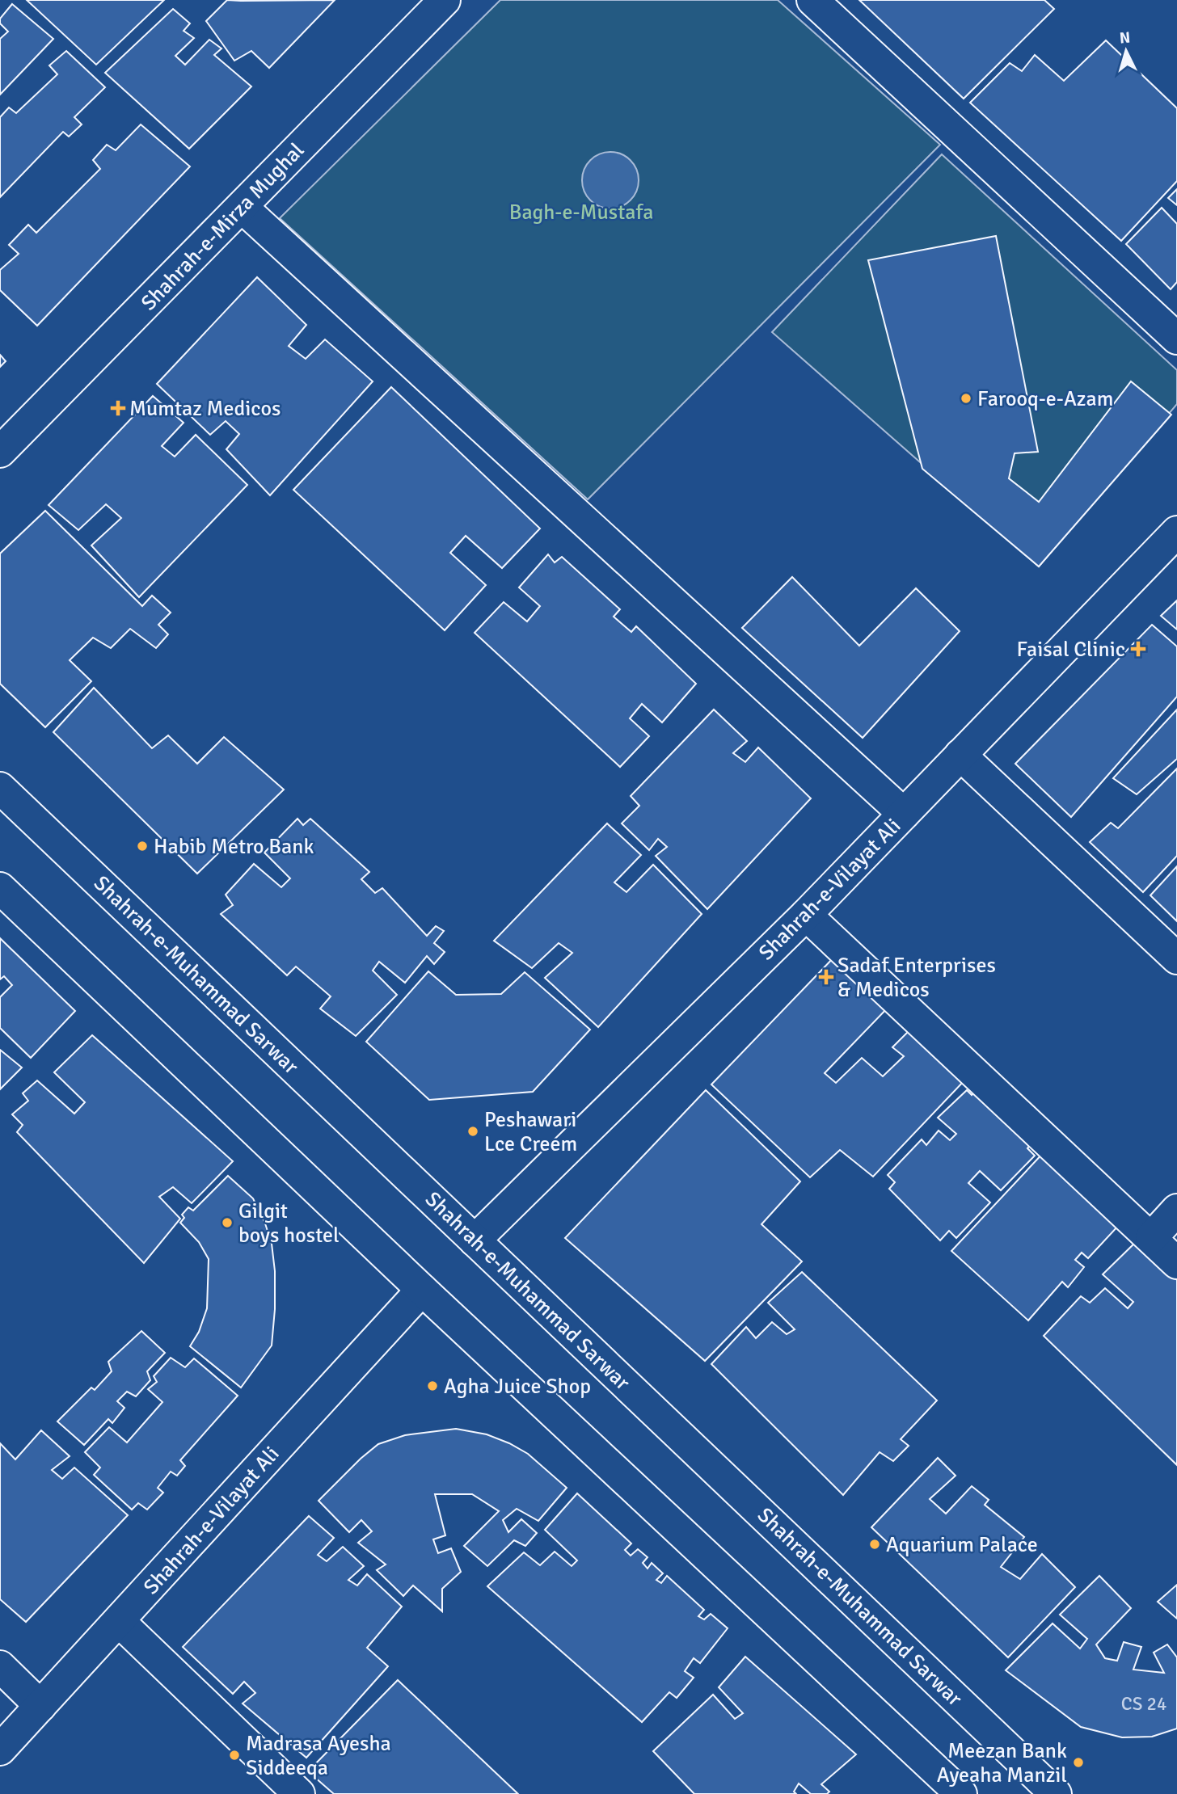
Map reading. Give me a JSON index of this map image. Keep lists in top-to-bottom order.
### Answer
{
  "streets": {
    "street": ["Shahrah-e-Mirza Mughal", "Shahrah-e-Vilayat Ali", "Shahrah-e-Muhammad Sarwar"]
  },
  "crossings": [
    ["Shahrah-e-Vilayat Ali", "Shahrah-e-Muhammad Sarwar"]
  ],
  "parks": ["Bagh-e-Mustafa"],
  "places": {
    "other": [
      "Farooq-e-Azam",
      "Habib Metro Bank",
      "Peshawari Lce Creem",
      "Gilgit boys hostel",
      "Agha Juice Shop",
      "Aquarium Palace",
      "Madrasa Ayesha Siddeeqa",
      "Meezan Bank Ayeaha Manzil"
    ],
    "health": ["Mumtaz Medicos", "Faisal Clinic", "Sadaf Enterprises & Medicos"]
  },
  "house_numbers": ["CS 24"],
  "north": "top"
}
